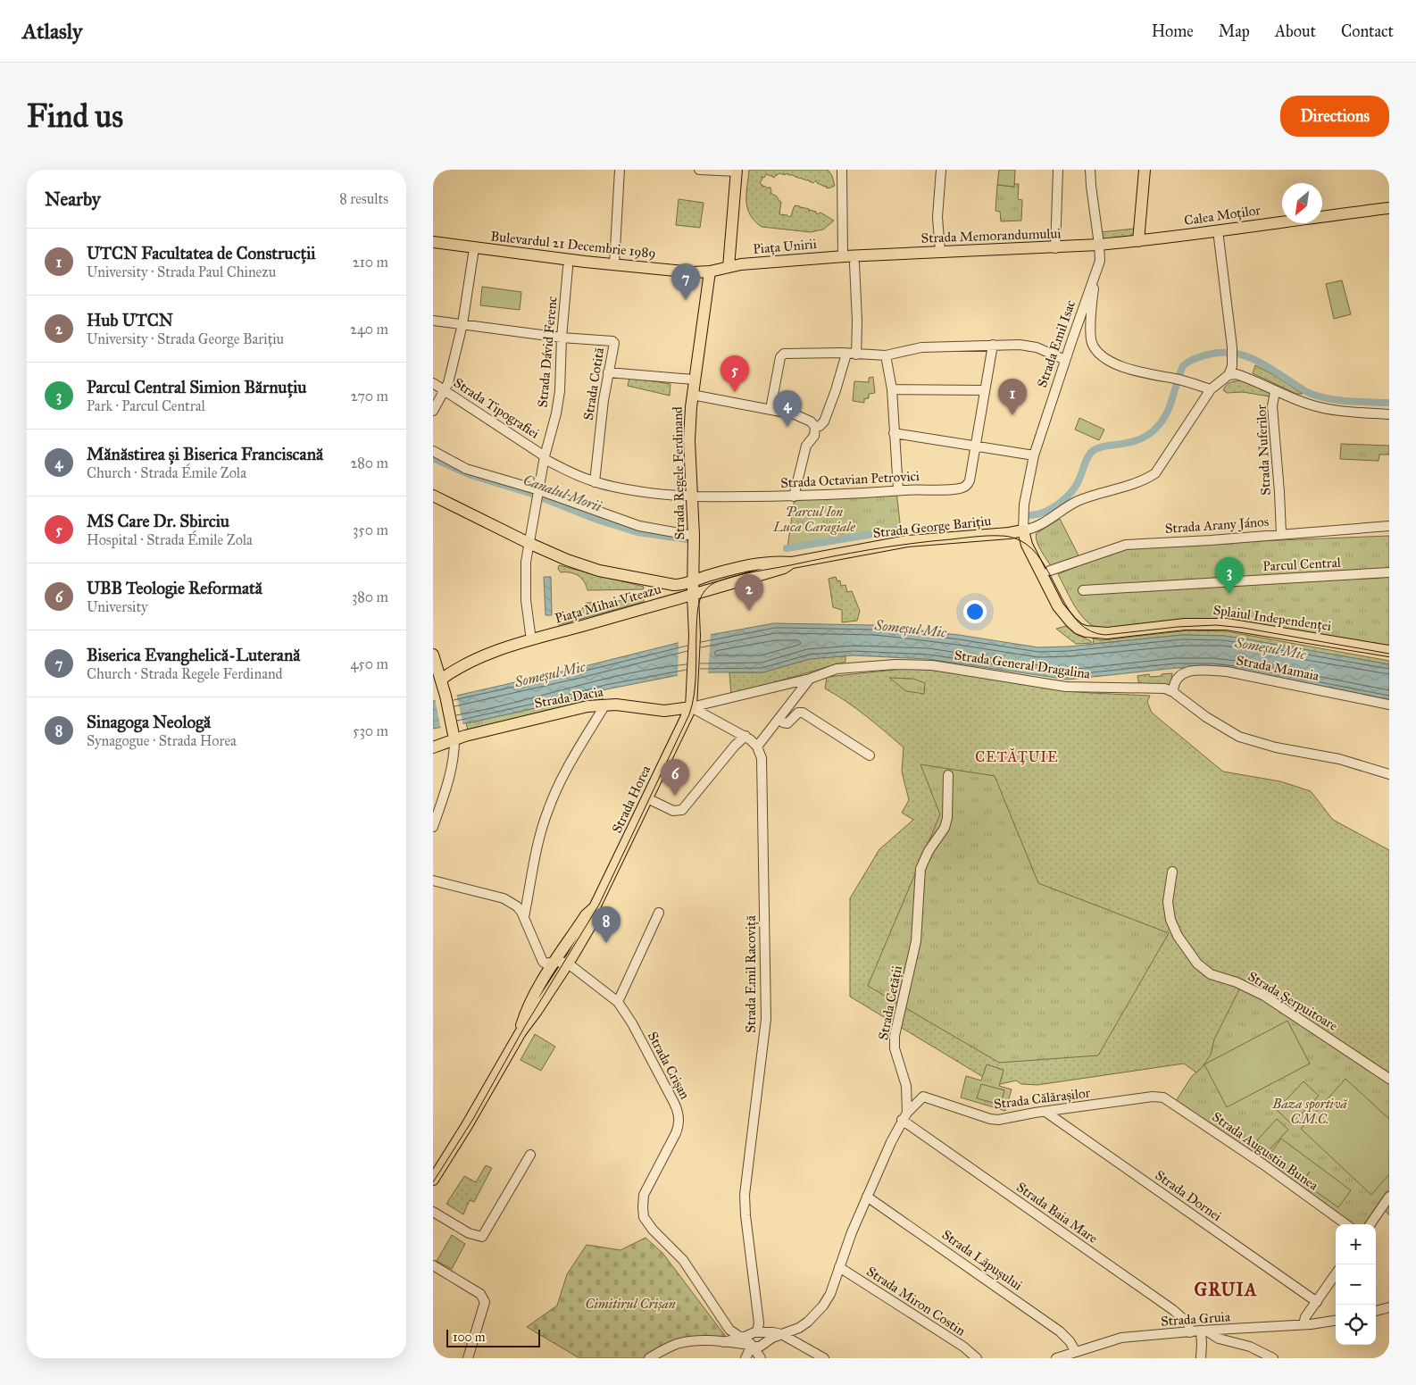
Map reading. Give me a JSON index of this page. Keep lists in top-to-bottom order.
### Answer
{
  "streets": {
    "main road": [
      "Calea Moților",
      "Strada Memorandumului",
      "Bulevardul 21 Decembrie 1989",
      "Piața Unirii",
      "Strada Emil Isac",
      "Strada Regele Ferdinand",
      "Strada George Barițiu",
      "Piața Mihai Viteazu",
      "Splaiul Independenței",
      "Strada Dacia",
      "Strada Horea"
    ],
    "street": [
      "Strada Dávid Ferenc",
      "Strada Cotită",
      "Strada Tipografiei",
      "Strada Nuferilor",
      "Strada Octavian Petrovici",
      "Strada Arany János",
      "Parcul Central",
      "Strada General Dragalina",
      "Strada Mamaia",
      "Strada Emil Racoviță",
      "Strada Șerpuitoare",
      "Strada Cetății",
      "Strada Crișan",
      "Strada Călărașilor",
      "Strada Augustin Bunea",
      "Strada Dornei",
      "Strada Baia Mare",
      "Strada Lăpușului",
      "Strada Miron Costin",
      "Strada Gruia"
    ]
  },
  "crossings": [
    ["Calea Moților", "Strada Memorandumului"],
    ["Strada Memorandumului", "Piața Unirii"],
    ["Strada Memorandumului", "Strada Emil Isac"],
    ["Bulevardul 21 Decembrie 1989", "Piața Unirii"],
    ["Bulevardul 21 Decembrie 1989", "Strada Regele Ferdinand"],
    ["Piața Unirii", "Strada Regele Ferdinand"],
    ["Strada Emil Isac", "Strada George Barițiu"],
    ["Strada Emil Isac", "Splaiul Independenței"],
    ["Strada Dávid Ferenc", "Strada Cotită"],
    ["Strada Dávid Ferenc", "Strada Tipografiei"],
    ["Strada Dávid Ferenc", "Piața Mihai Viteazu"],
    ["Strada Cotită", "Strada Tipografiei"],
    ["Strada Tipografiei", "Strada Regele Ferdinand"],
    ["Strada Tipografiei", "Strada Octavian Petrovici"],
    ["Strada Nuferilor", "Strada Arany János"],
    ["Strada Regele Ferdinand", "Strada Octavian Petrovici"],
    ["Strada Regele Ferdinand", "Strada George Barițiu"],
    ["Strada Regele Ferdinand", "Piața Mihai Viteazu"],
    ["Strada Regele Ferdinand", "Strada Horea"],
    ["Strada George Barițiu", "Piața Mihai Viteazu"],
    ["Strada George Barițiu", "Strada Horea"],
    ["Piața Mihai Viteazu", "Strada Horea"],
    ["Strada General Dragalina", "Strada Mamaia"],
    ["Strada General Dragalina", "Strada Dacia"],
    ["Strada General Dragalina", "Strada Horea"],
    ["Strada Dacia", "Strada Horea"],
    ["Strada Horea", "Strada Crișan"],
    ["Strada Emil Racoviță", "Strada Cetății"],
    ["Strada Emil Racoviță", "Strada Crișan"],
    ["Strada Cetății", "Strada Crișan"],
    ["Strada Cetății", "Strada Călărașilor"],
    ["Strada Cetății", "Strada Baia Mare"],
    ["Strada Cetății", "Strada Lăpușului"],
    ["Strada Cetății", "Strada Miron Costin"],
    ["Strada Călărașilor", "Strada Augustin Bunea"],
    ["Strada Călărașilor", "Strada Dornei"],
    ["Strada Baia Mare", "Strada Gruia"],
    ["Strada Lăpușului", "Strada Gruia"]
  ],
  "districts": ["CETĂȚUIE", "GRUIA"],
  "water": ["Canalul Morii", "Someșul Mic"],
  "parks": ["Parcul Ion Luca Caragiale", "Baza sportivă C.M.C.", "Cimitirul Crișan"],
  "scale_bar": "100 m",
  "north": "bottom left",
  "page": {
    "header": "Atlasly",
    "nav": [
      "Home",
      "Map",
      "About",
      "Contact"
    ],
    "buttons": "Directions",
    "title": "Find us",
    "heading": ["Nearby", "8 results"],
    "list": [
      {
        "mark": "1",
        "name": "UTCN Facultatea de Construcții",
        "note": "University · Strada Paul Chinezu",
        "value": "210 m"
      },
      {
        "mark": "2",
        "name": "Hub UTCN",
        "note": "University · Strada George Barițiu",
        "value": "240 m"
      },
      {
        "mark": "3",
        "name": "Parcul Central Simion Bărnuțiu",
        "note": "Park · Parcul Central",
        "value": "270 m"
      },
      {
        "mark": "4",
        "name": "Mănăstirea și Biserica Franciscană",
        "note": "Church · Strada Émile Zola",
        "value": "280 m"
      },
      {
        "mark": "5",
        "name": "MS Care Dr. Sbirciu",
        "note": "Hospital · Strada Émile Zola",
        "value": "350 m"
      },
      {
        "mark": "6",
        "name": "UBB Teologie Reformată",
        "note": "University",
        "value": "380 m"
      },
      {
        "mark": "7",
        "name": "Biserica Evanghelică-Luterană",
        "note": "Church · Strada Regele Ferdinand",
        "value": "450 m"
      },
      {
        "mark": "8",
        "name": "Sinagoga Neologă",
        "note": "Synagogue · Strada Horea",
        "value": "530 m"
      }
    ],
    "pins": [
      "7",
      "5",
      "1",
      "4",
      "3",
      "2",
      "6",
      "8"
    ],
    "map_buttons": ["+", "−"],
    "scale": "100 m"
  }
}
